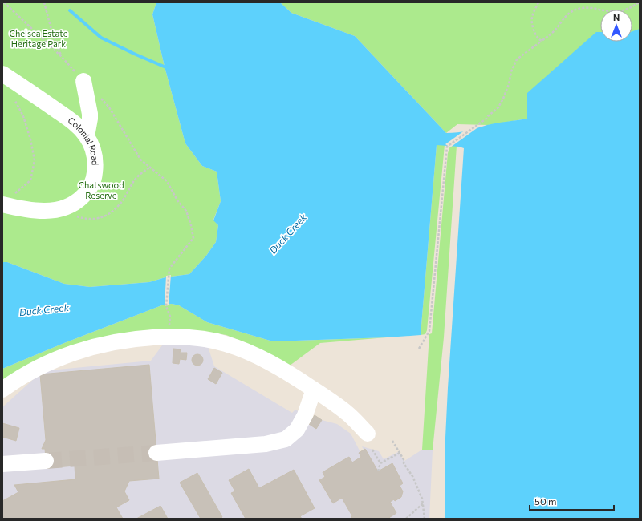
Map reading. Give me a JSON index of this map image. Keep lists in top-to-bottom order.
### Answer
{
  "streets": {
    "street": ["Colonial Road"]
  },
  "water": ["Duck Creek"],
  "parks": ["Chelsea Estate Heritage Park", "Chatswood Reserve"],
  "scale_bar": "50 m",
  "north": "top"
}
